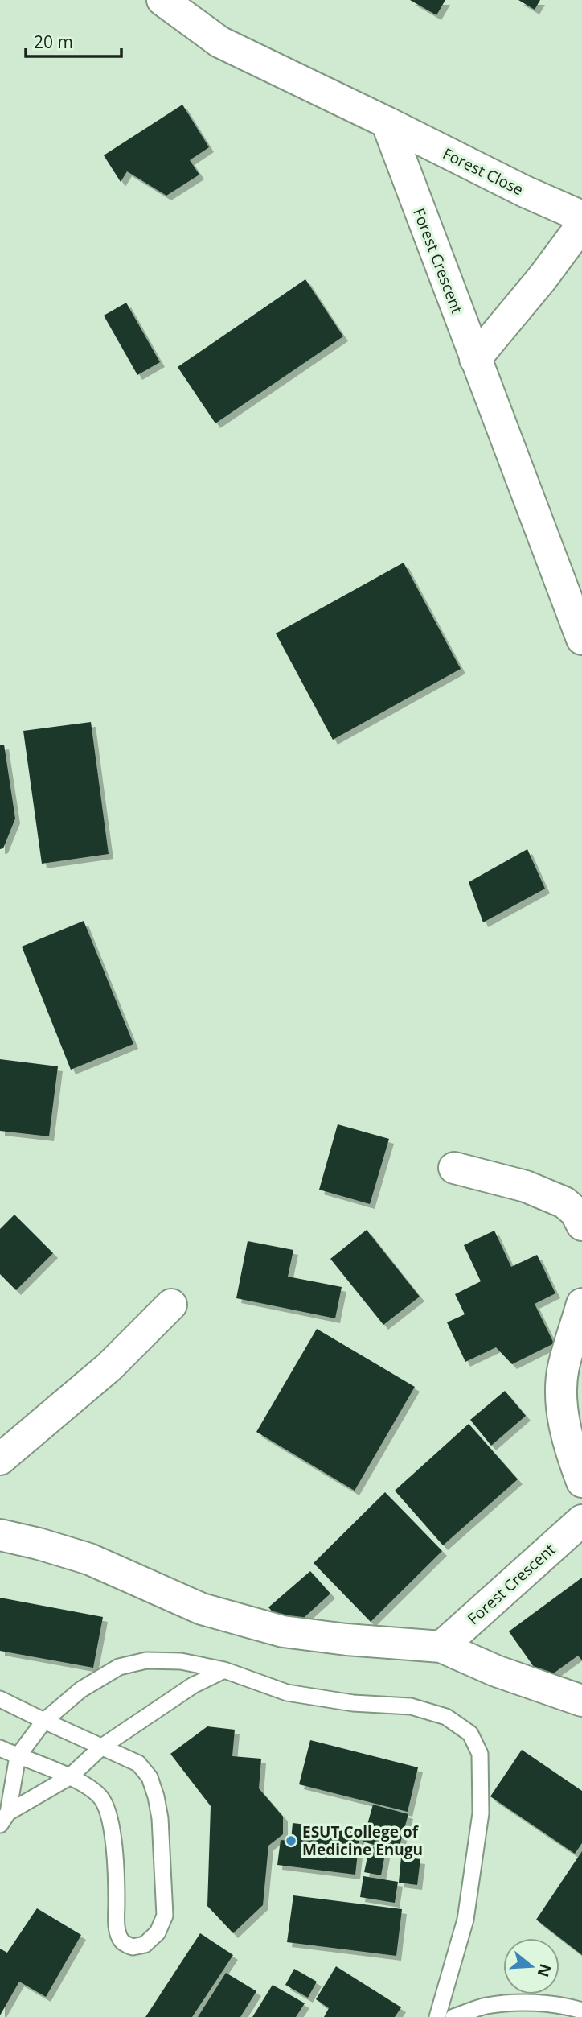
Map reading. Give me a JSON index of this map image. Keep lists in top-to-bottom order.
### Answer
{
  "streets": {
    "street": ["Forest Close", "Forest Crescent"]
  },
  "crossings": [
    ["Forest Close", "Forest Crescent"]
  ],
  "places": ["ESUT College of Medicine Enugu"],
  "scale_bar": "20 m",
  "north": "right"
}
